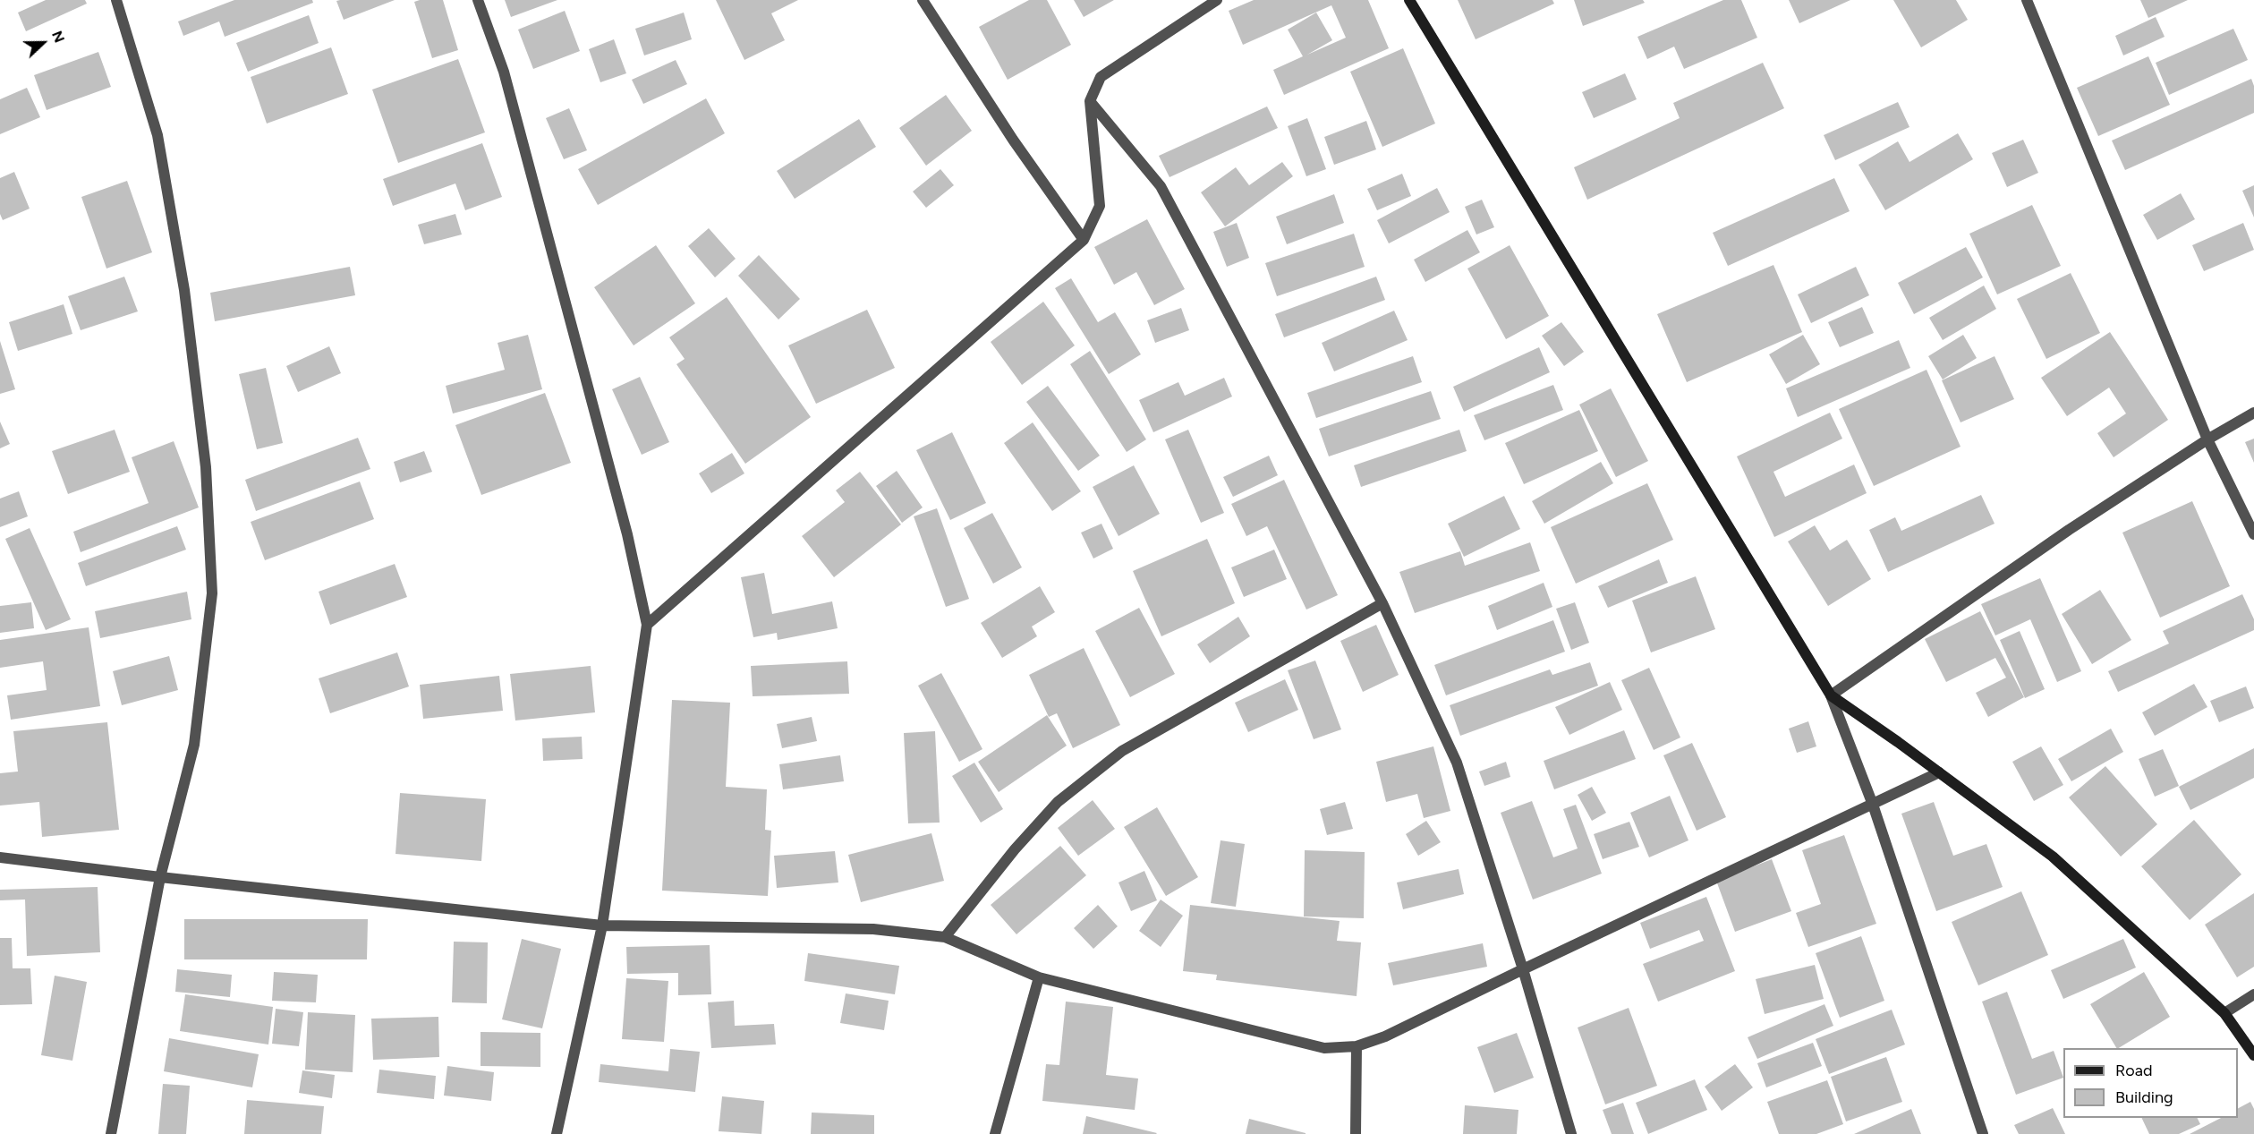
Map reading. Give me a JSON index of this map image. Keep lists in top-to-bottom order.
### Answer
{
  "legend": ["Road", "Building"],
  "north": "right"
}
